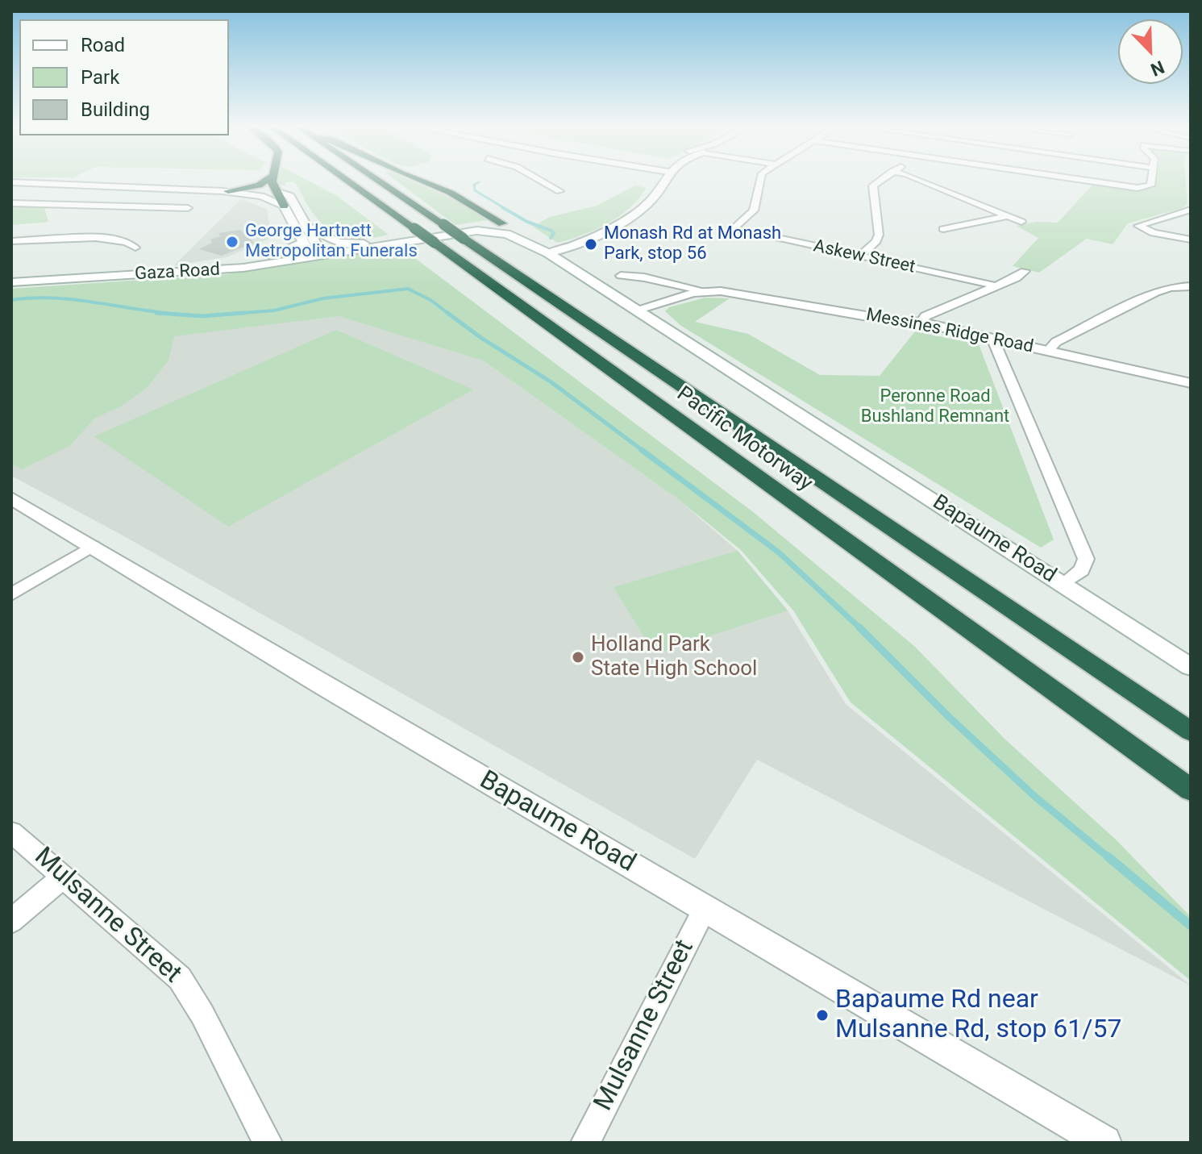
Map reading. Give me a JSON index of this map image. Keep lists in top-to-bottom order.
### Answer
{
  "streets": {
    "highway": ["Pacific Motorway"],
    "street": [
      "Askew Street",
      "Gaza Road",
      "Messines Ridge Road",
      "Bapaume Road",
      "Mulsanne Street"
    ]
  },
  "crossings": [
    ["Gaza Road", "Pacific Motorway"],
    ["Gaza Road", "Bapaume Road"],
    ["Messines Ridge Road", "Bapaume Road"],
    ["Pacific Motorway", "Bapaume Road"],
    ["Bapaume Road", "Mulsanne Street"]
  ],
  "parks": ["Peronne Road Bushland Remnant"],
  "places": [
    "George Hartnett Metropolitan Funerals",
    "Monash Rd at Monash Park, stop 56",
    "Holland Park State High School",
    "Bapaume Rd near Mulsanne Rd, stop 61/57"
  ],
  "legend": ["Road", "Park", "Building"],
  "north": "bottom right"
}
